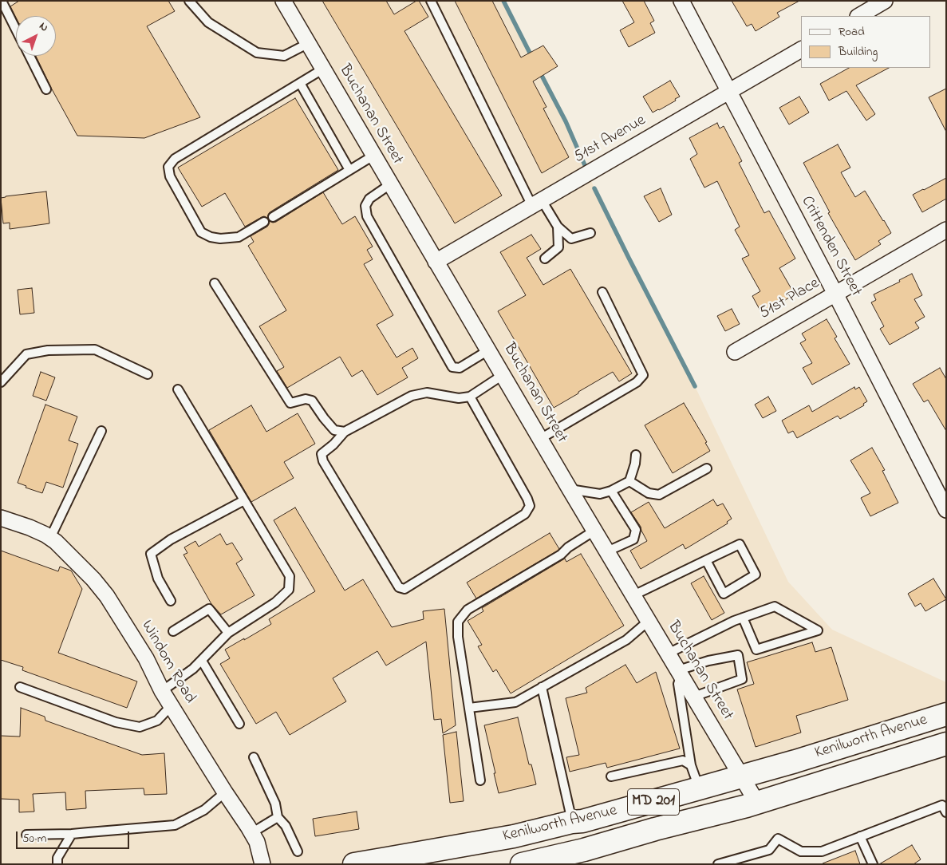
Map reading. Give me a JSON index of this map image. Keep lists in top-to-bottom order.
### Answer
{
  "streets": {
    "main road": ["Kenilworth Avenue", "MD 201"],
    "street": [
      "Buchanan Street",
      "51st Avenue",
      "Crittenden Street",
      "51st Place",
      "Windom Road"
    ]
  },
  "crossings": [
    ["Buchanan Street", "51st Avenue"],
    ["Buchanan Street", "Kenilworth Avenue"],
    ["51st Avenue", "Crittenden Street"],
    ["Crittenden Street", "51st Place"]
  ],
  "legend": ["Road", "Building"],
  "scale_bar": "50 m",
  "north": "top right"
}
